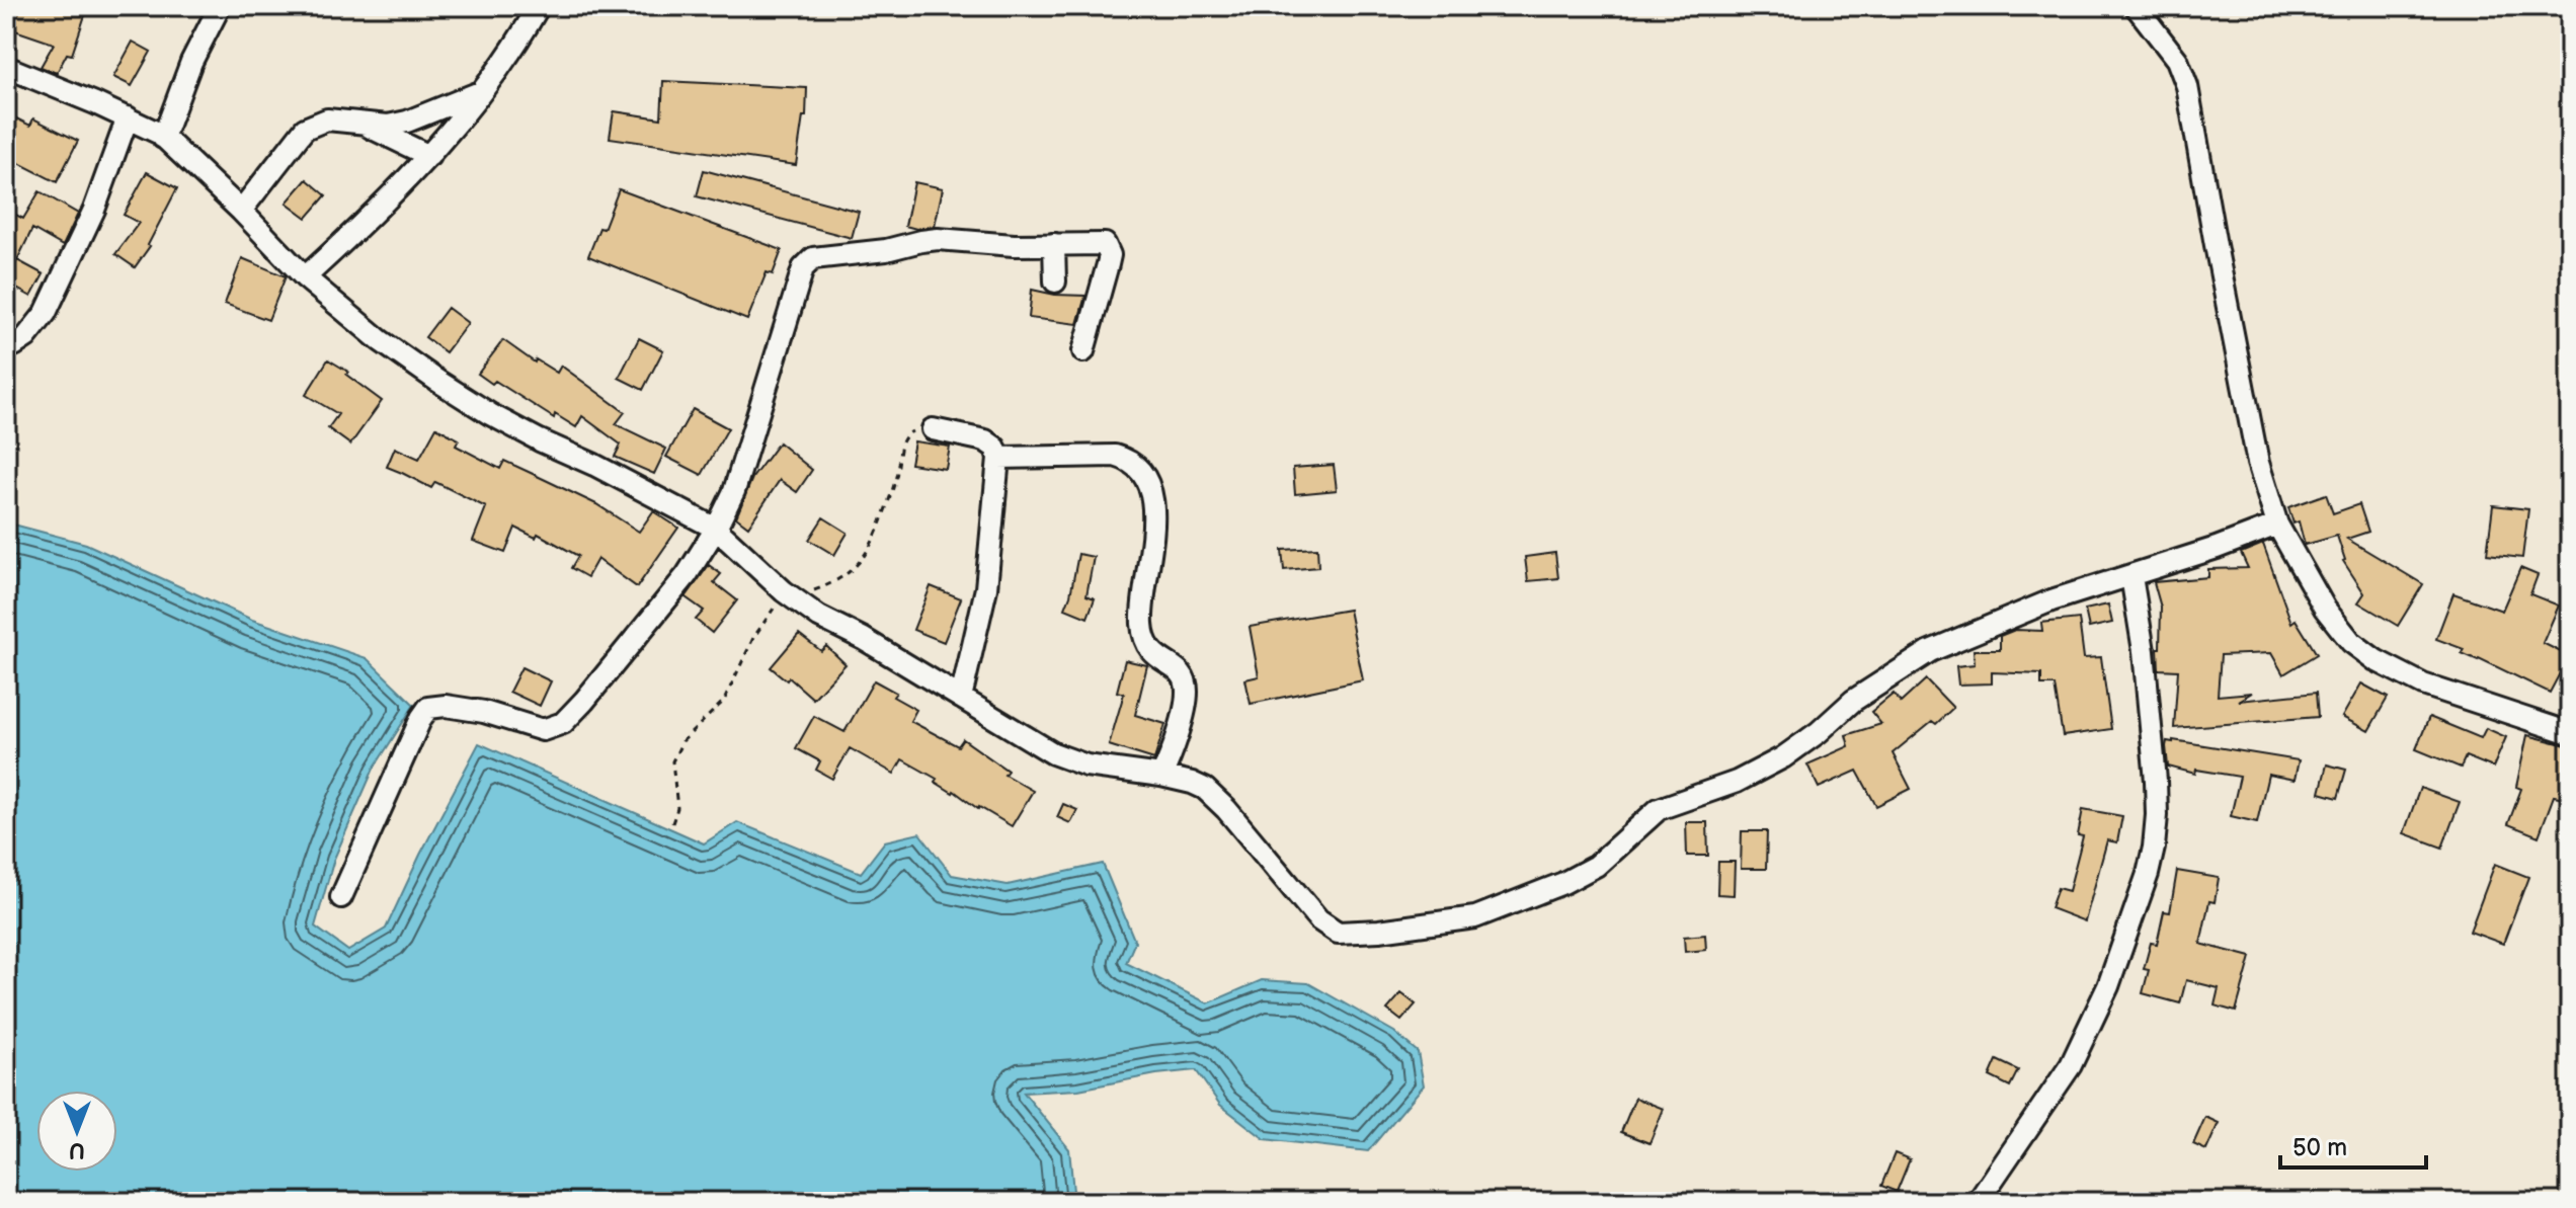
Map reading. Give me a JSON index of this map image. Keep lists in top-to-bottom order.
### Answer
{
  "scale_bar": "50 m",
  "north": "bottom"
}
